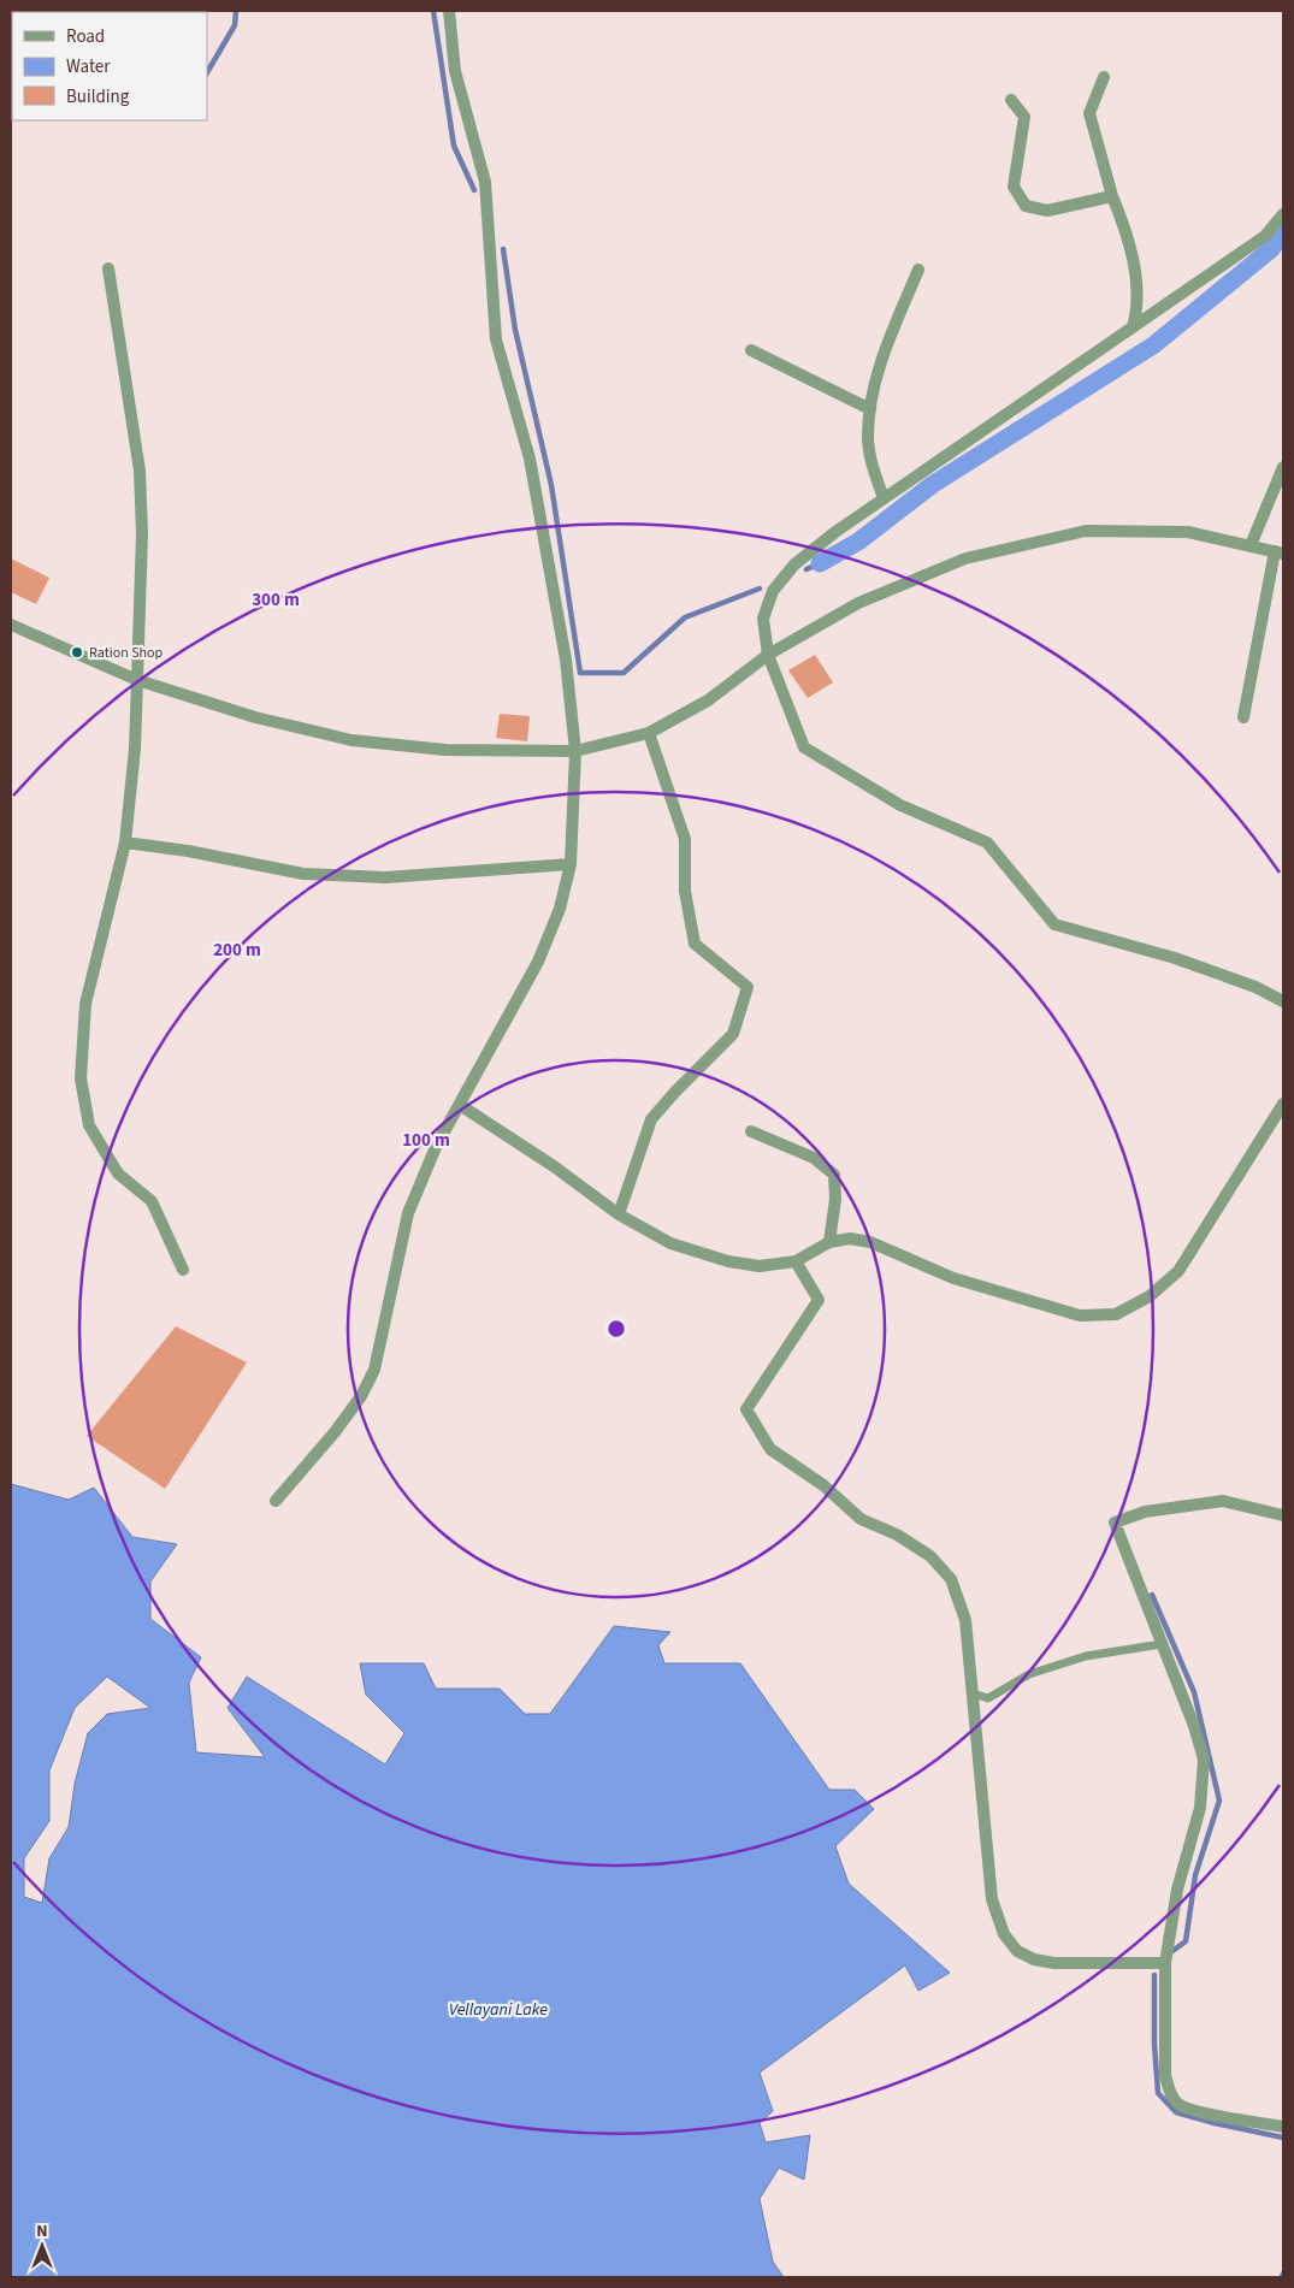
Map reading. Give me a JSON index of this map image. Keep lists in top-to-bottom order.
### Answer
{
  "water": ["Vellayani Lake"],
  "places": ["Ration Shop"],
  "legend": ["Road", "Water", "Building"],
  "north": "top",
  "rings": ["300 m", "200 m", "100 m"]
}
